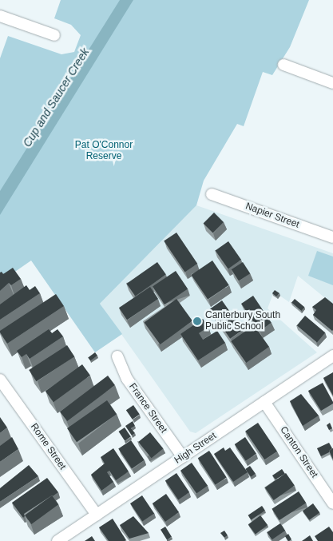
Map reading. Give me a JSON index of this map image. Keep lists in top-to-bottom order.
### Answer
{
  "streets": {
    "street": [
      "Napier Street",
      "France Street",
      "Rome Street",
      "High Street",
      "Canton Street"
    ]
  },
  "crossings": [
    ["France Street", "High Street"],
    ["Rome Street", "High Street"],
    ["High Street", "Canton Street"]
  ],
  "water": ["Cup and Saucer Creek"],
  "parks": ["Pat O'Connor Reserve"],
  "places": ["Canterbury South Public School"]
}
